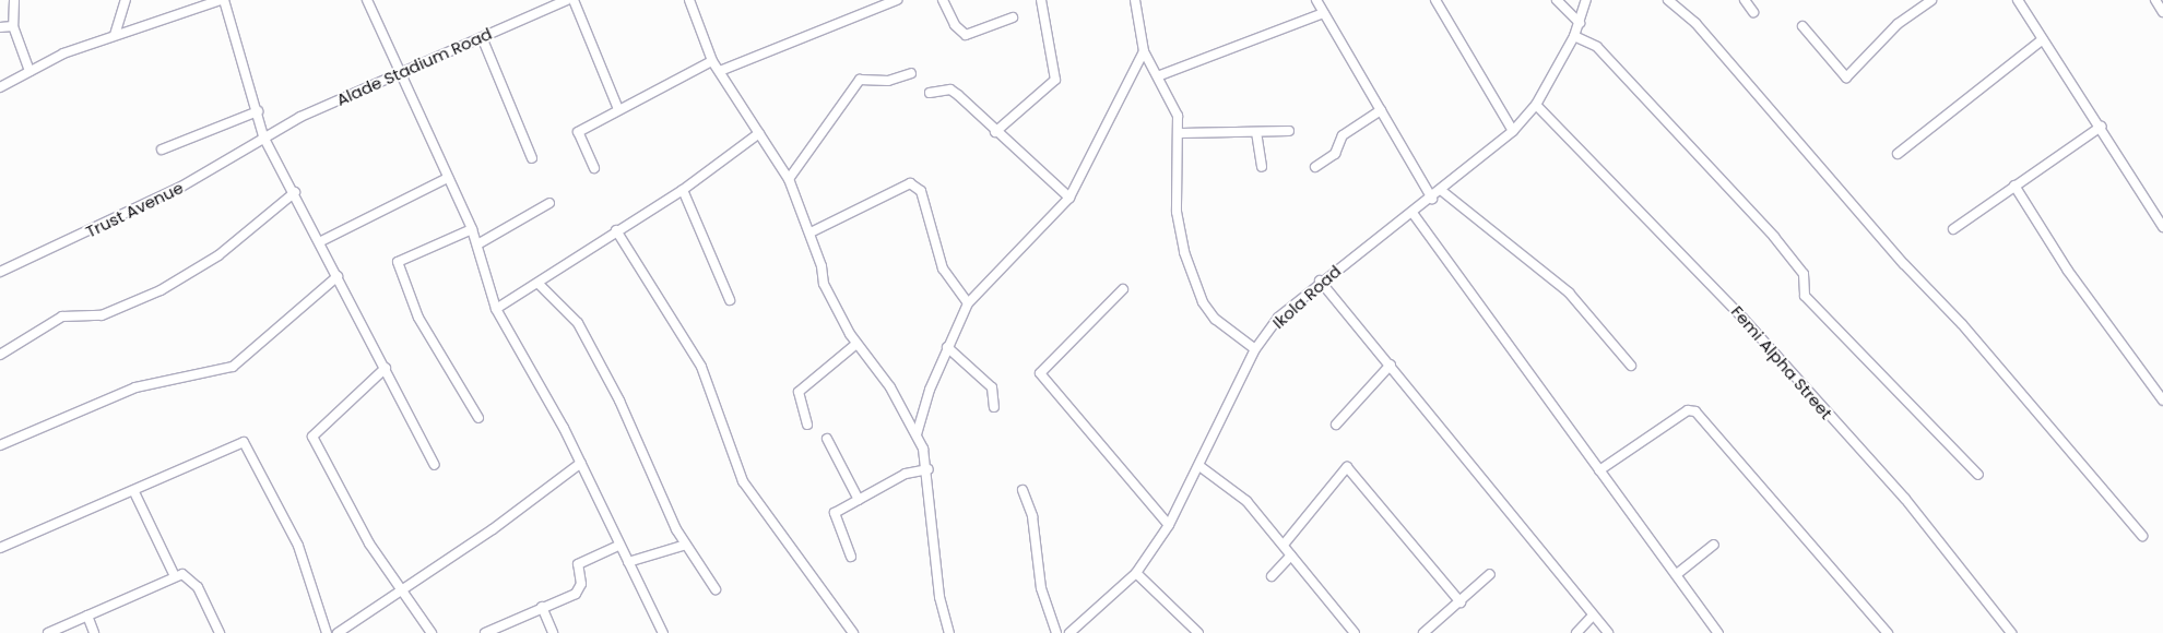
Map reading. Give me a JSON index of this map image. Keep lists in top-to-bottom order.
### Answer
{
  "streets": {
    "street": [
      "Alade Stadium Road",
      "Trust Avenue",
      "Ikola Road",
      "Femi Alpha Street"
    ]
  },
  "crossings": [
    ["Alade Stadium Road", "Trust Avenue"],
    ["Ikola Road", "Femi Alpha Street"]
  ]
}
